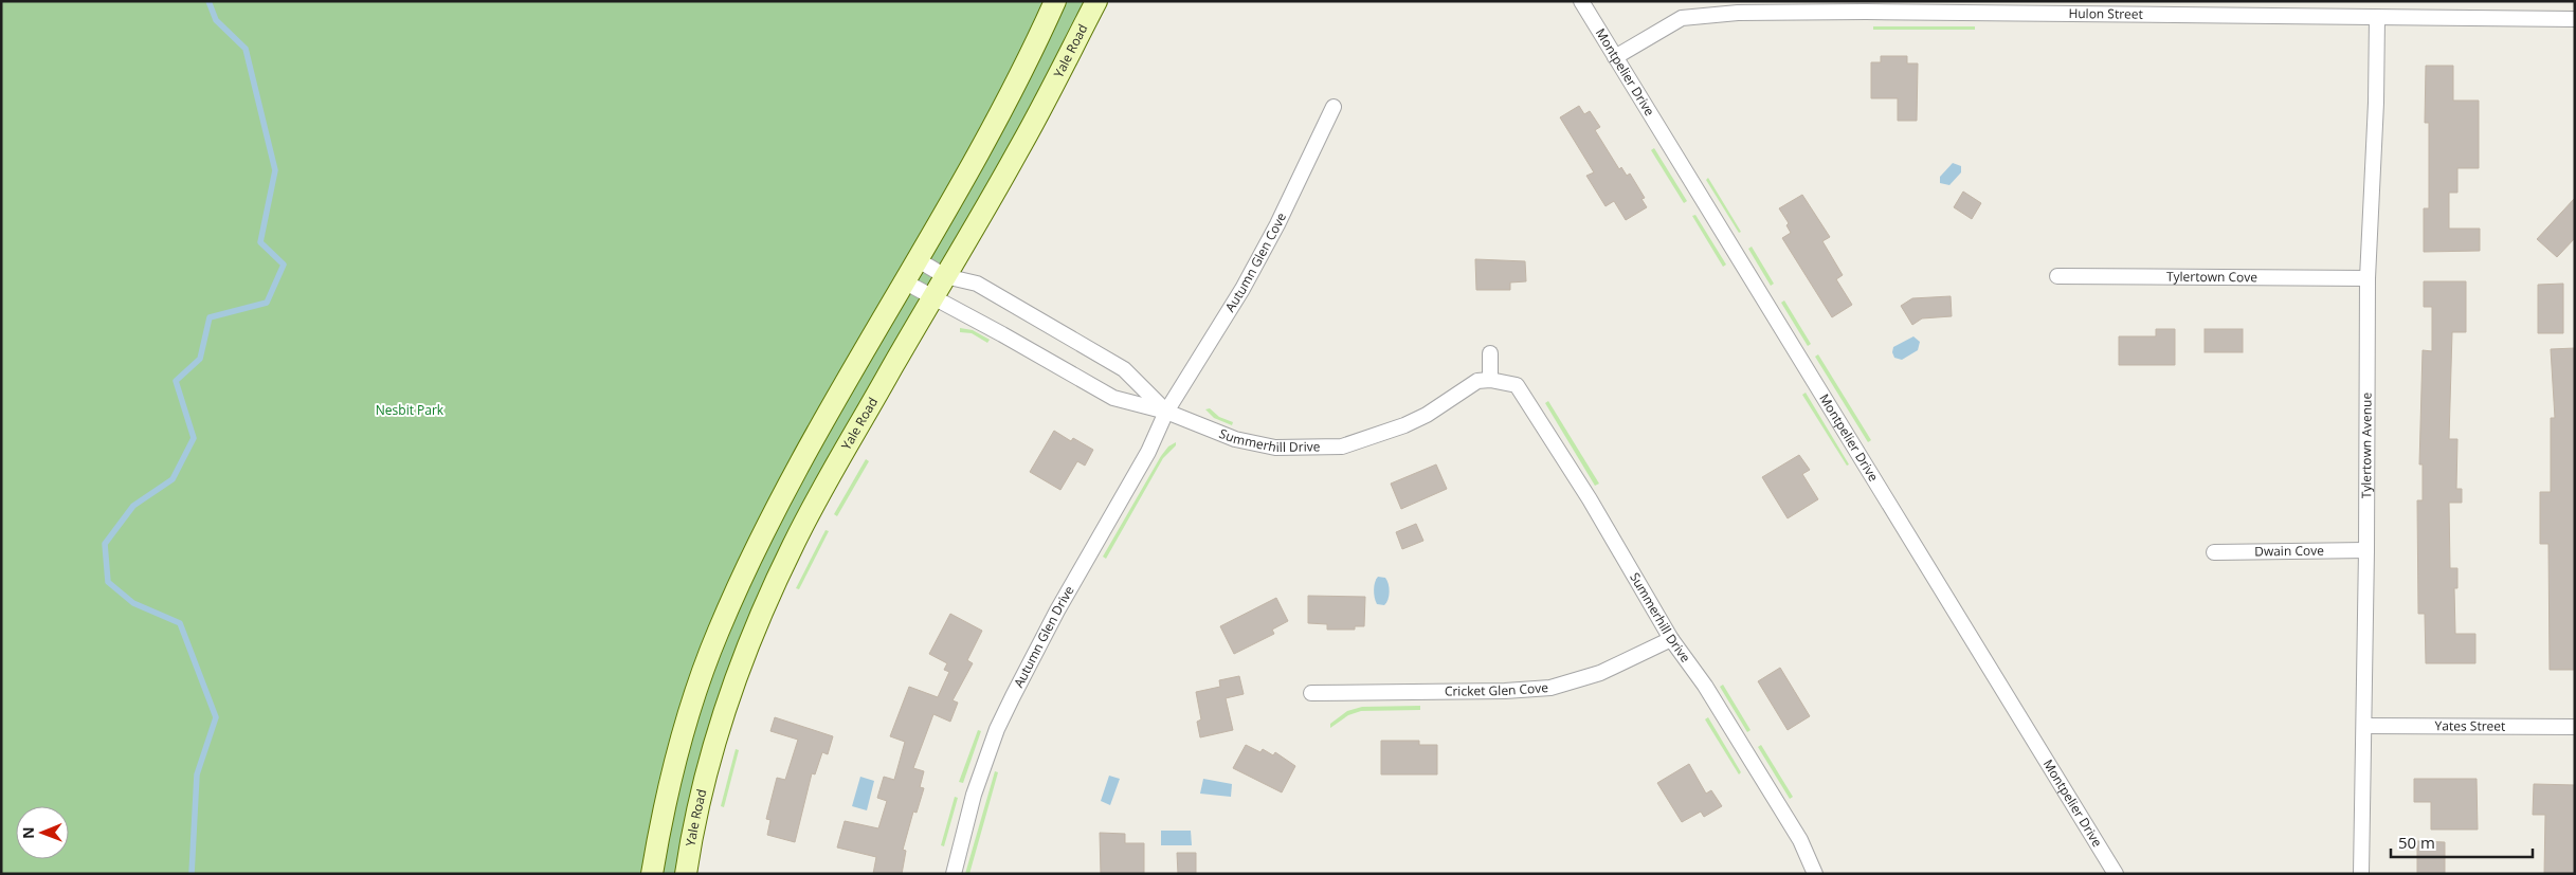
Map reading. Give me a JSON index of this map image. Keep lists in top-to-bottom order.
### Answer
{
  "streets": {
    "main road": ["Yale Road"],
    "street": [
      "Hulon Street",
      "Montpelier Drive",
      "Autumn Glen Cove",
      "Tylertown Cove",
      "Summerhill Drive",
      "Tylertown Avenue",
      "Dwain Cove",
      "Autumn Glen Drive",
      "Cricket Glen Cove",
      "Yates Street"
    ]
  },
  "crossings": [
    ["Hulon Street", "Montpelier Drive"],
    ["Hulon Street", "Tylertown Avenue"],
    ["Yale Road", "Summerhill Drive"],
    ["Autumn Glen Cove", "Summerhill Drive"],
    ["Autumn Glen Cove", "Autumn Glen Drive"],
    ["Tylertown Cove", "Tylertown Avenue"],
    ["Summerhill Drive", "Autumn Glen Drive"],
    ["Summerhill Drive", "Cricket Glen Cove"],
    ["Tylertown Avenue", "Dwain Cove"],
    ["Tylertown Avenue", "Yates Street"]
  ],
  "parks": ["Nesbit Park"],
  "scale_bar": "50 m",
  "north": "left"
}
